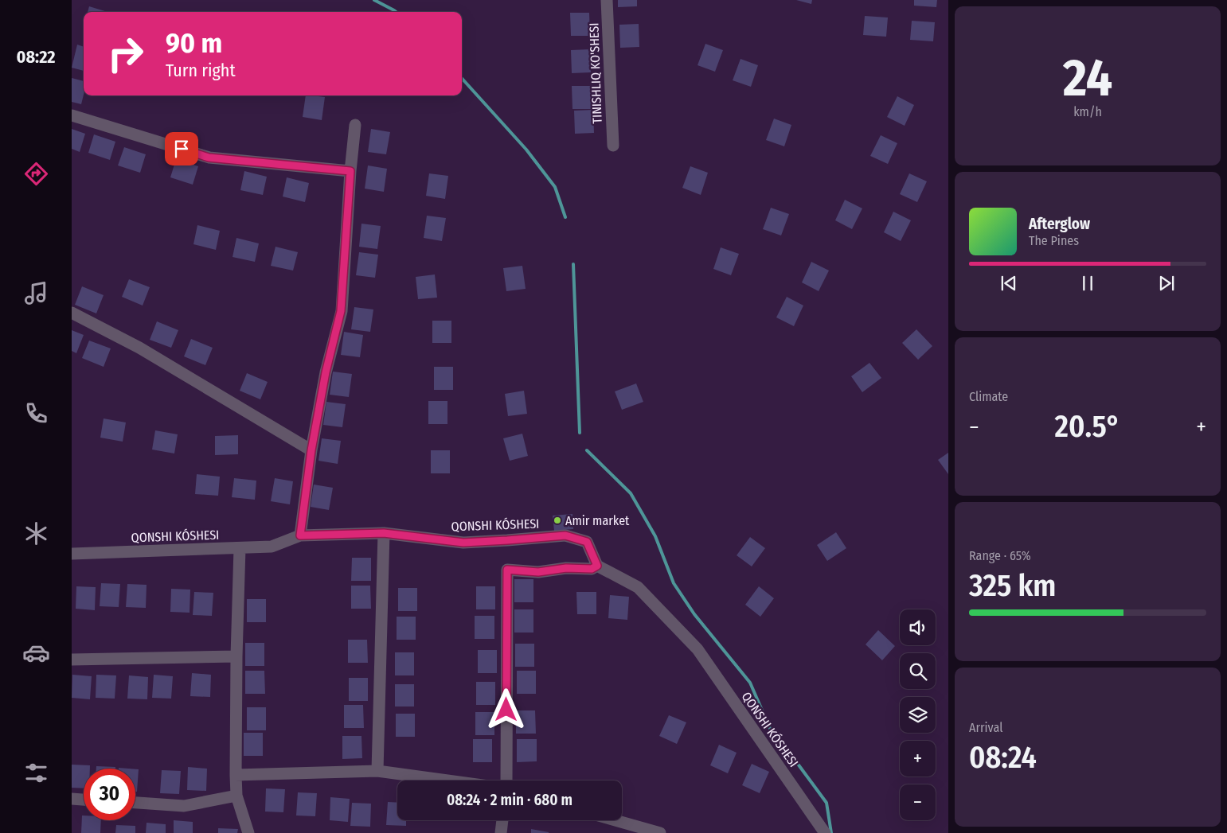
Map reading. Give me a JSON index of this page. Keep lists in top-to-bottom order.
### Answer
{
  "streets": {
    "street": ["TINISHLIQ KO'SHESI"]
  },
  "places": ["Amir market"],
  "page": {
    "tabs": "08:22",
    "tile": [
      ["24", "km/h"],
      "Climate",
      ["Range · 65%", "325 km"],
      ["Arrival", "08:24"]
    ],
    "turn": ["90 m", "Turn right"],
    "song": ["Afterglow", "The Pines"],
    "heat": ["−", "20.5°", "+"],
    "map_buttons": ["+", "−"],
    "limit": "30",
    "trip": "08:24 · 2 min · 680 m"
  }
}
